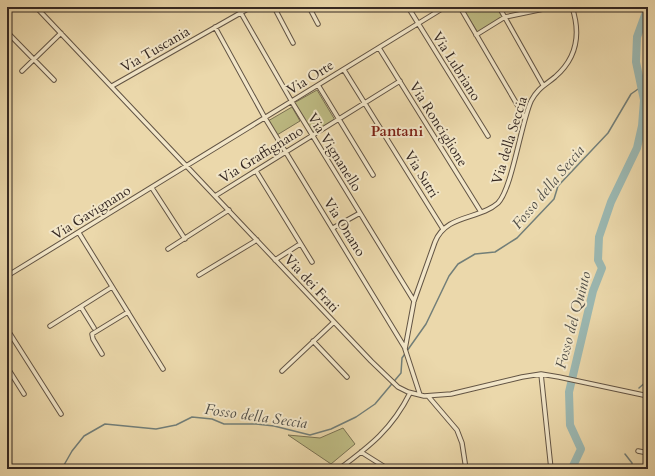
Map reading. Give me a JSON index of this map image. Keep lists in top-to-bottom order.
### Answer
{
  "streets": {
    "street": [
      "Via Tuscania",
      "Via Lubriano",
      "Via Orte",
      "Via Ronciglione",
      "Via della Seccia",
      "Via Vignanello",
      "Via Graffignano",
      "Via Sutri",
      "Via Gavignano",
      "Via Onano",
      "Via dei Frati"
    ]
  },
  "crossings": [
    ["Via Tuscania", "Via Vignanello"],
    ["Via Tuscania", "Via Onano"],
    ["Via Tuscania", "Via dei Frati"],
    ["Via Lubriano", "Via Orte"],
    ["Via Orte", "Via Ronciglione"],
    ["Via Orte", "Via Vignanello"],
    ["Via Orte", "Via Sutri"],
    ["Via Orte", "Via Gavignano"],
    ["Via Orte", "Via Onano"],
    ["Via Orte", "Via dei Frati"],
    ["Via Ronciglione", "Via della Seccia"],
    ["Via Ronciglione", "Via Graffignano"],
    ["Via della Seccia", "Via Sutri"],
    ["Via Vignanello", "Via Graffignano"],
    ["Via Graffignano", "Via Sutri"],
    ["Via Graffignano", "Via Onano"],
    ["Via Graffignano", "Via dei Frati"],
    ["Via Gavignano", "Via dei Frati"]
  ],
  "districts": ["Pantani"],
  "water": ["Fosso della Seccia", "Fosso del Quinto"]
}
